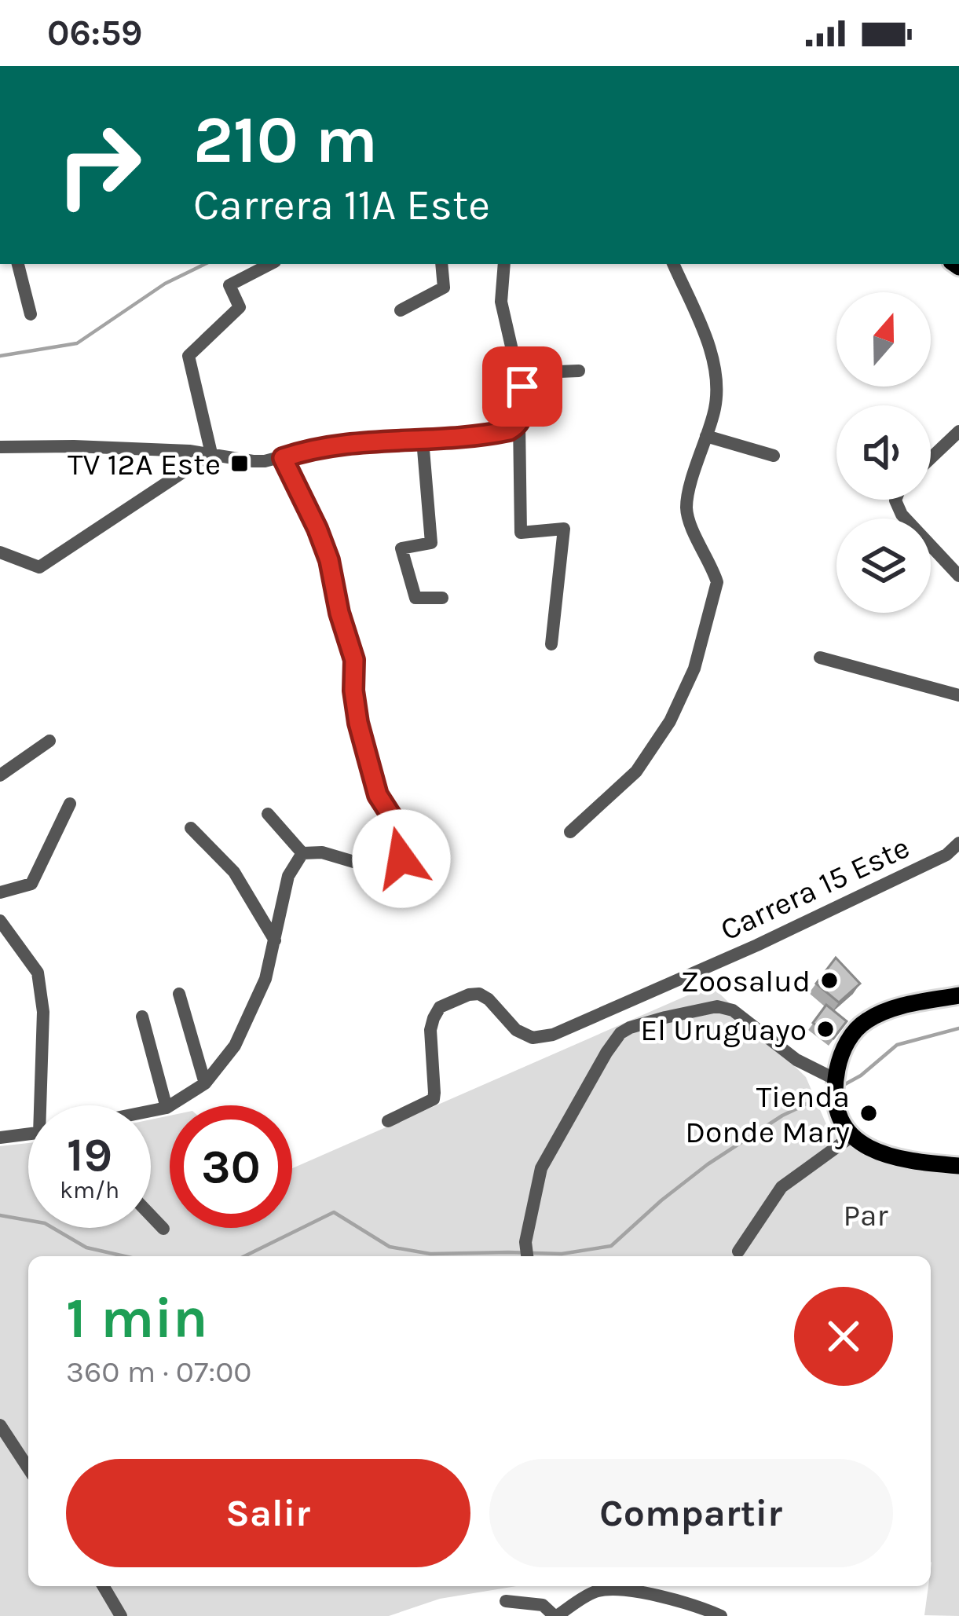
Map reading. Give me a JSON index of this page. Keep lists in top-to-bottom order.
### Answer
{
  "streets": {
    "street": ["Carrera 15 Este"]
  },
  "parks": ["Par"],
  "places": {
    "transit": ["TV 12A Este"],
    "other": ["Zoosalud", "El Uruguayo", "Tienda Donde Mary"]
  },
  "north": "top",
  "page": {
    "status": "06:59",
    "turn": ["210 m", "Carrera 11A Este"],
    "speed": "19 km/h",
    "limit": "30",
    "heading": ["1 min", "360 m · 07:00"],
    "buttons": ["Salir", "Compartir"]
  }
}
